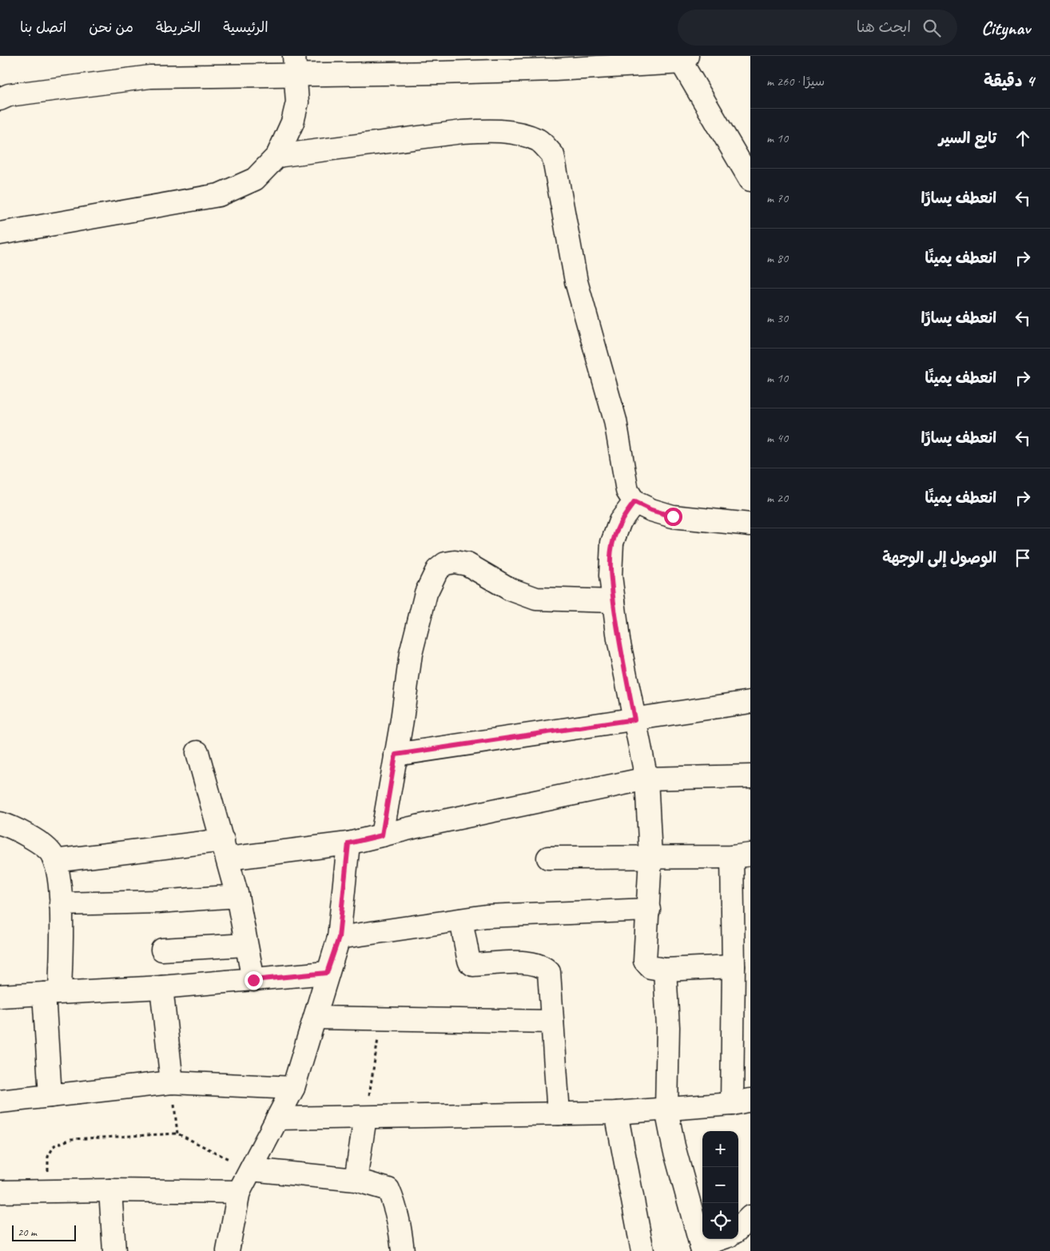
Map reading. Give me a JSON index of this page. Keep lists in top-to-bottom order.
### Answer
{
  "scale_bar": "20 m",
  "page": {
    "header": "Citynav",
    "search": "ابحث هنا",
    "nav": [
      "الرئيسية",
      "الخريطة",
      "من نحن",
      "اتصل بنا"
    ],
    "heading": ["4 دقيقة", "سيرًا · 260 m"],
    "list": [
      ["تابع السير", "10 m"],
      ["انعطف يسارًا", "70 m"],
      ["انعطف يمينًا", "80 m"],
      ["انعطف يسارًا", "30 m"],
      ["انعطف يمينًا", "10 m"],
      ["انعطف يسارًا", "40 m"],
      ["انعطف يمينًا", "20 m"],
      "الوصول إلى الوجهة"
    ],
    "map_buttons": ["+", "−"],
    "scale": "20 m"
  }
}
